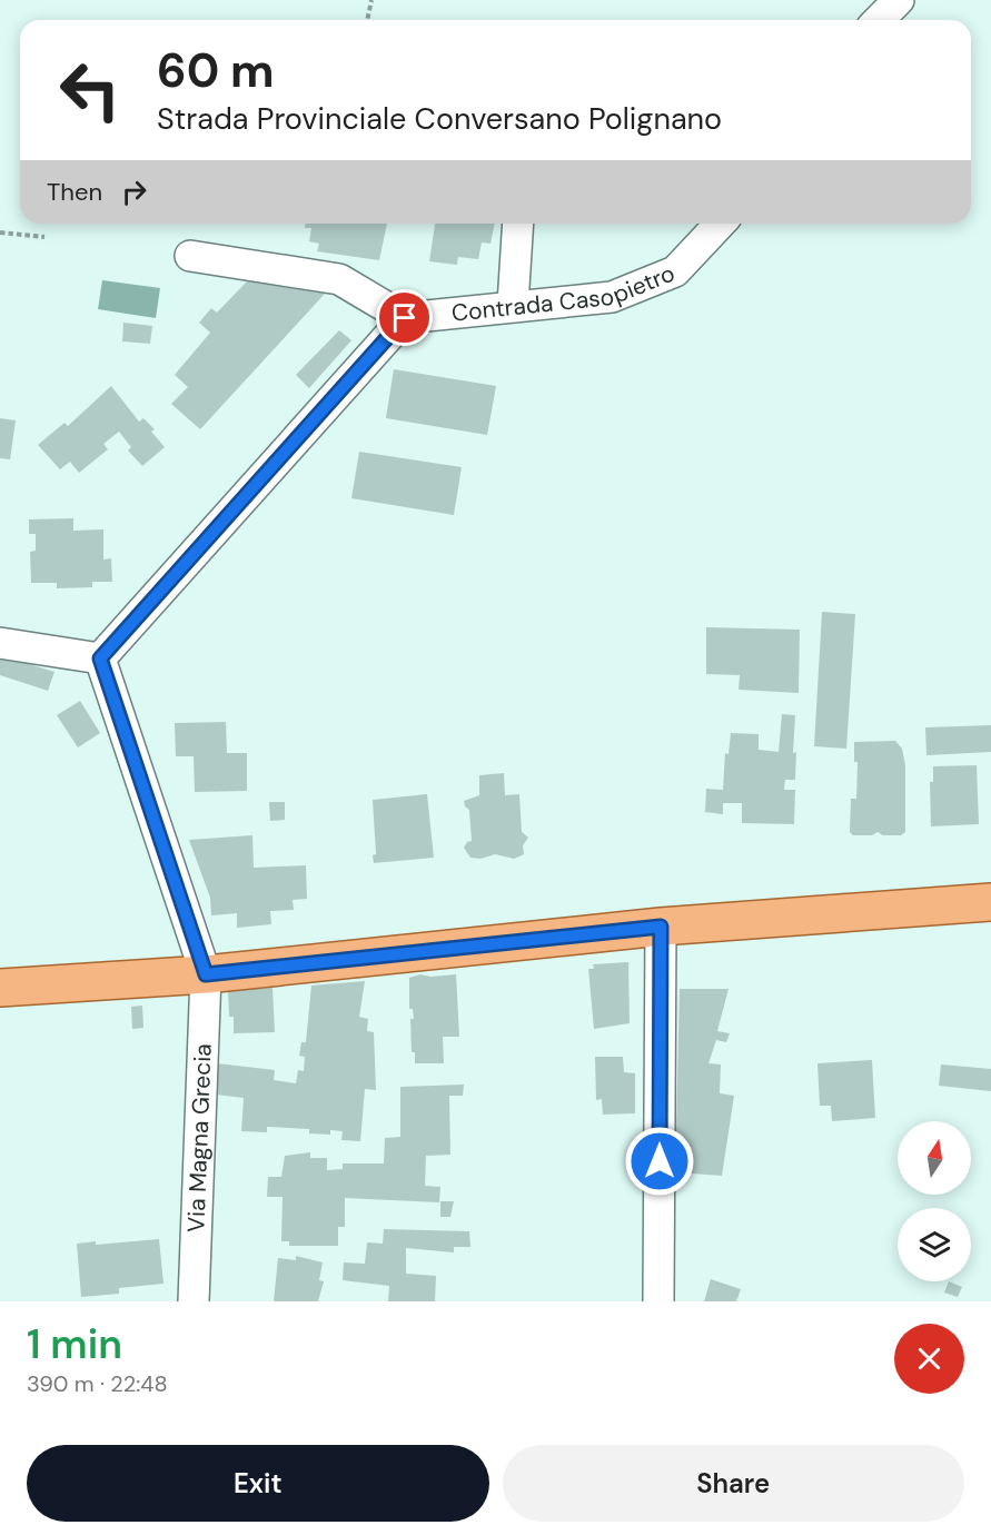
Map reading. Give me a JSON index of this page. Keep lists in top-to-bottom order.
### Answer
{
  "streets": {
    "street": ["Contrada Casopietro", "Via Magna Grecia"]
  },
  "north": "top",
  "page": {
    "turn": ["60 m", "Strada Provinciale Conversano Polignano"],
    "then": "Then",
    "heading": ["1 min", "390 m · 22:48"],
    "buttons": ["Exit", "Share"]
  }
}
